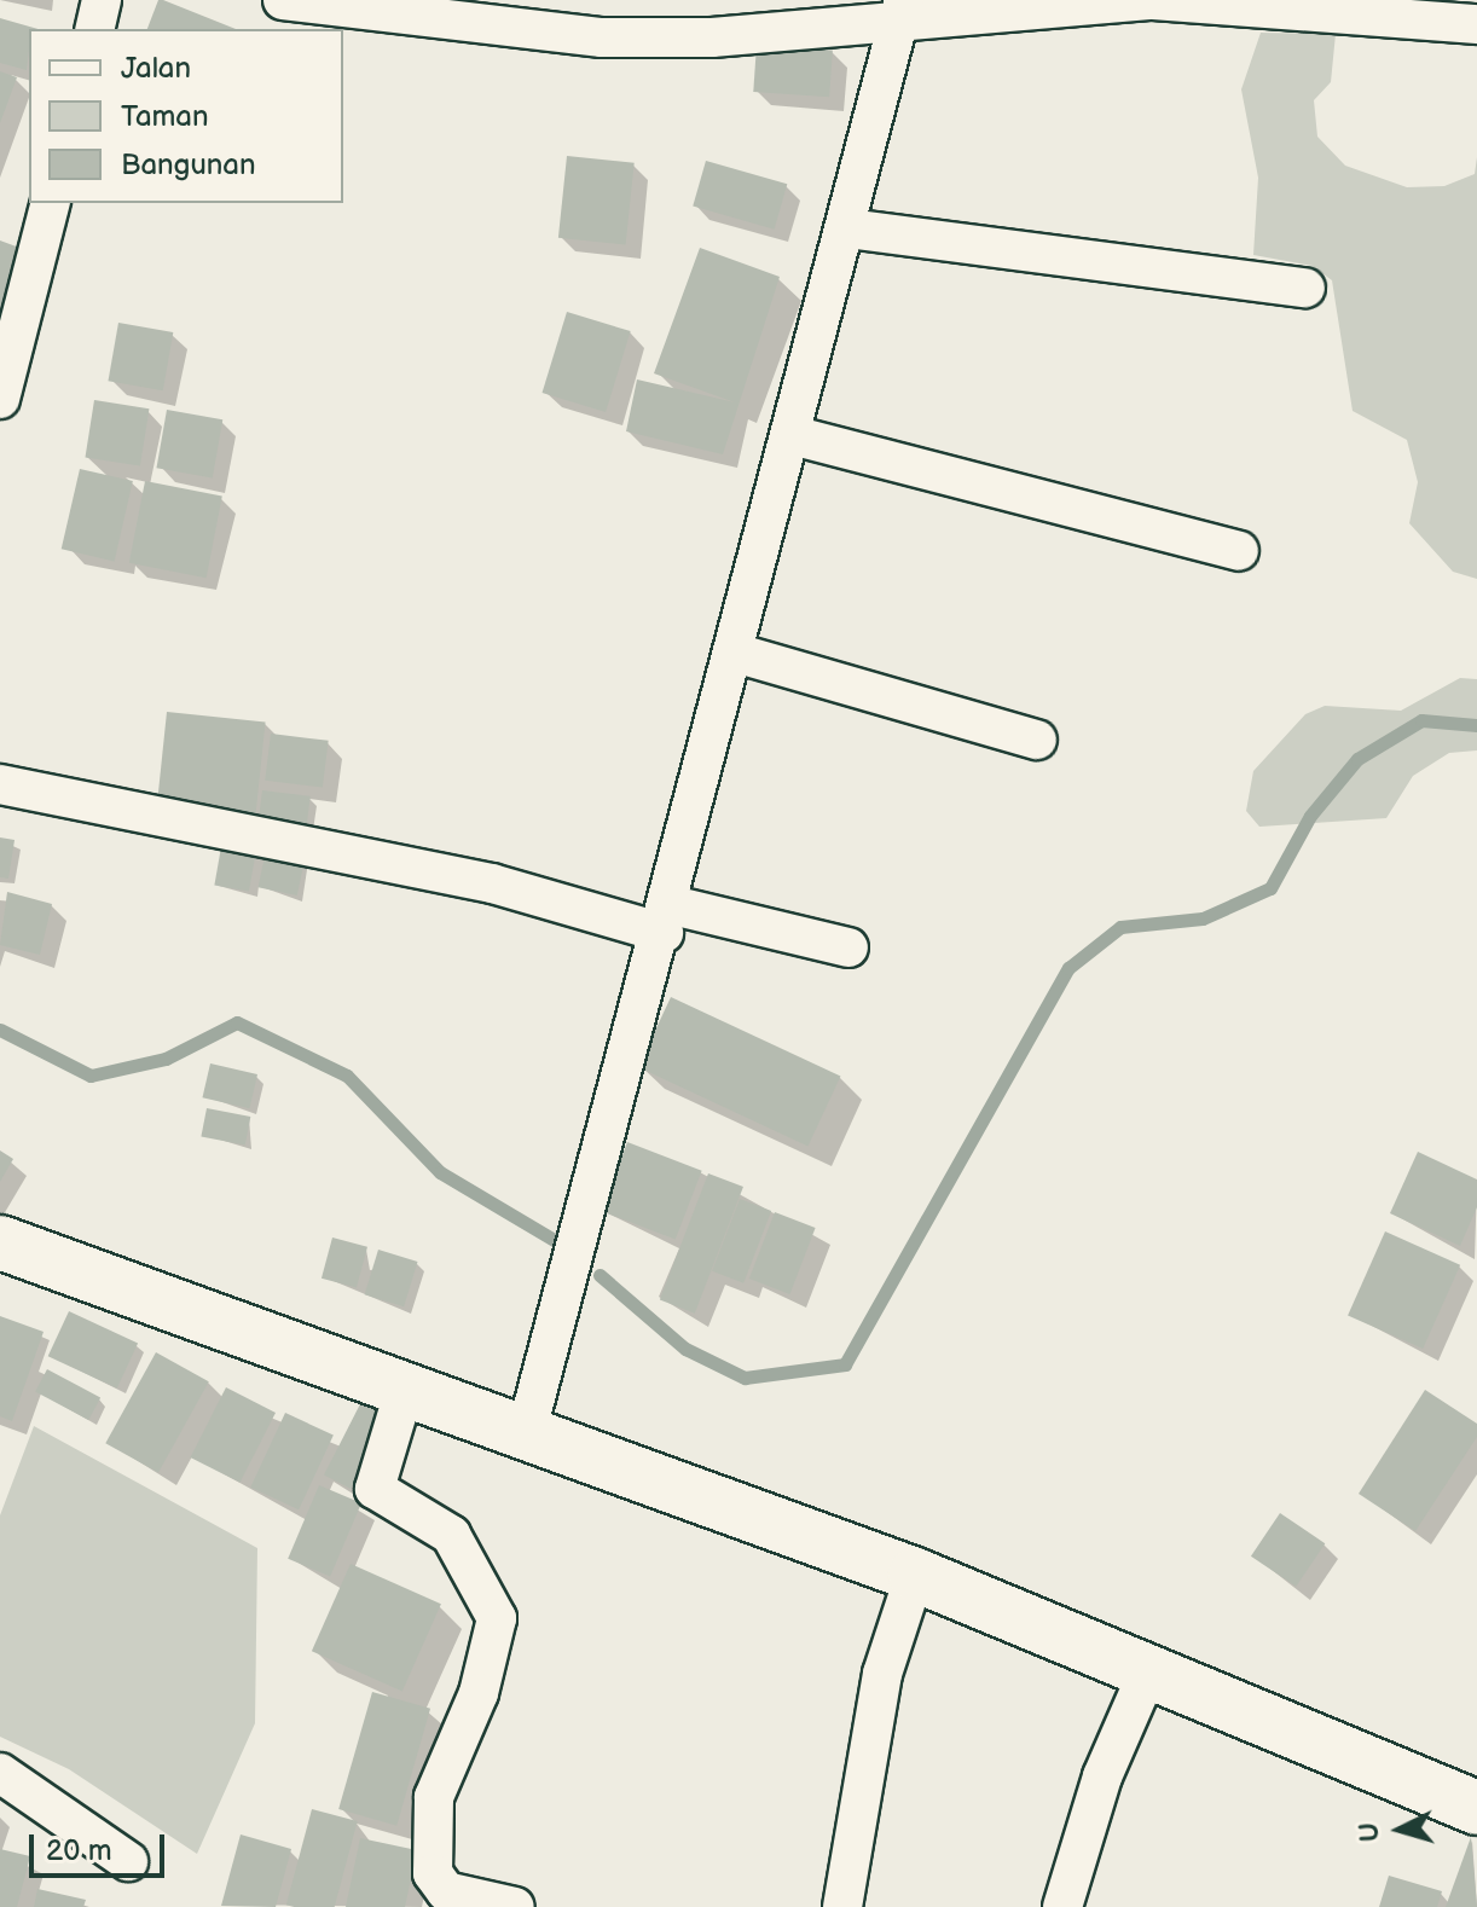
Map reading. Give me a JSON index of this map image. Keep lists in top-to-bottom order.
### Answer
{
  "legend": ["Jalan", "Taman", "Bangunan"],
  "scale_bar": "20 m",
  "north": "left"
}
